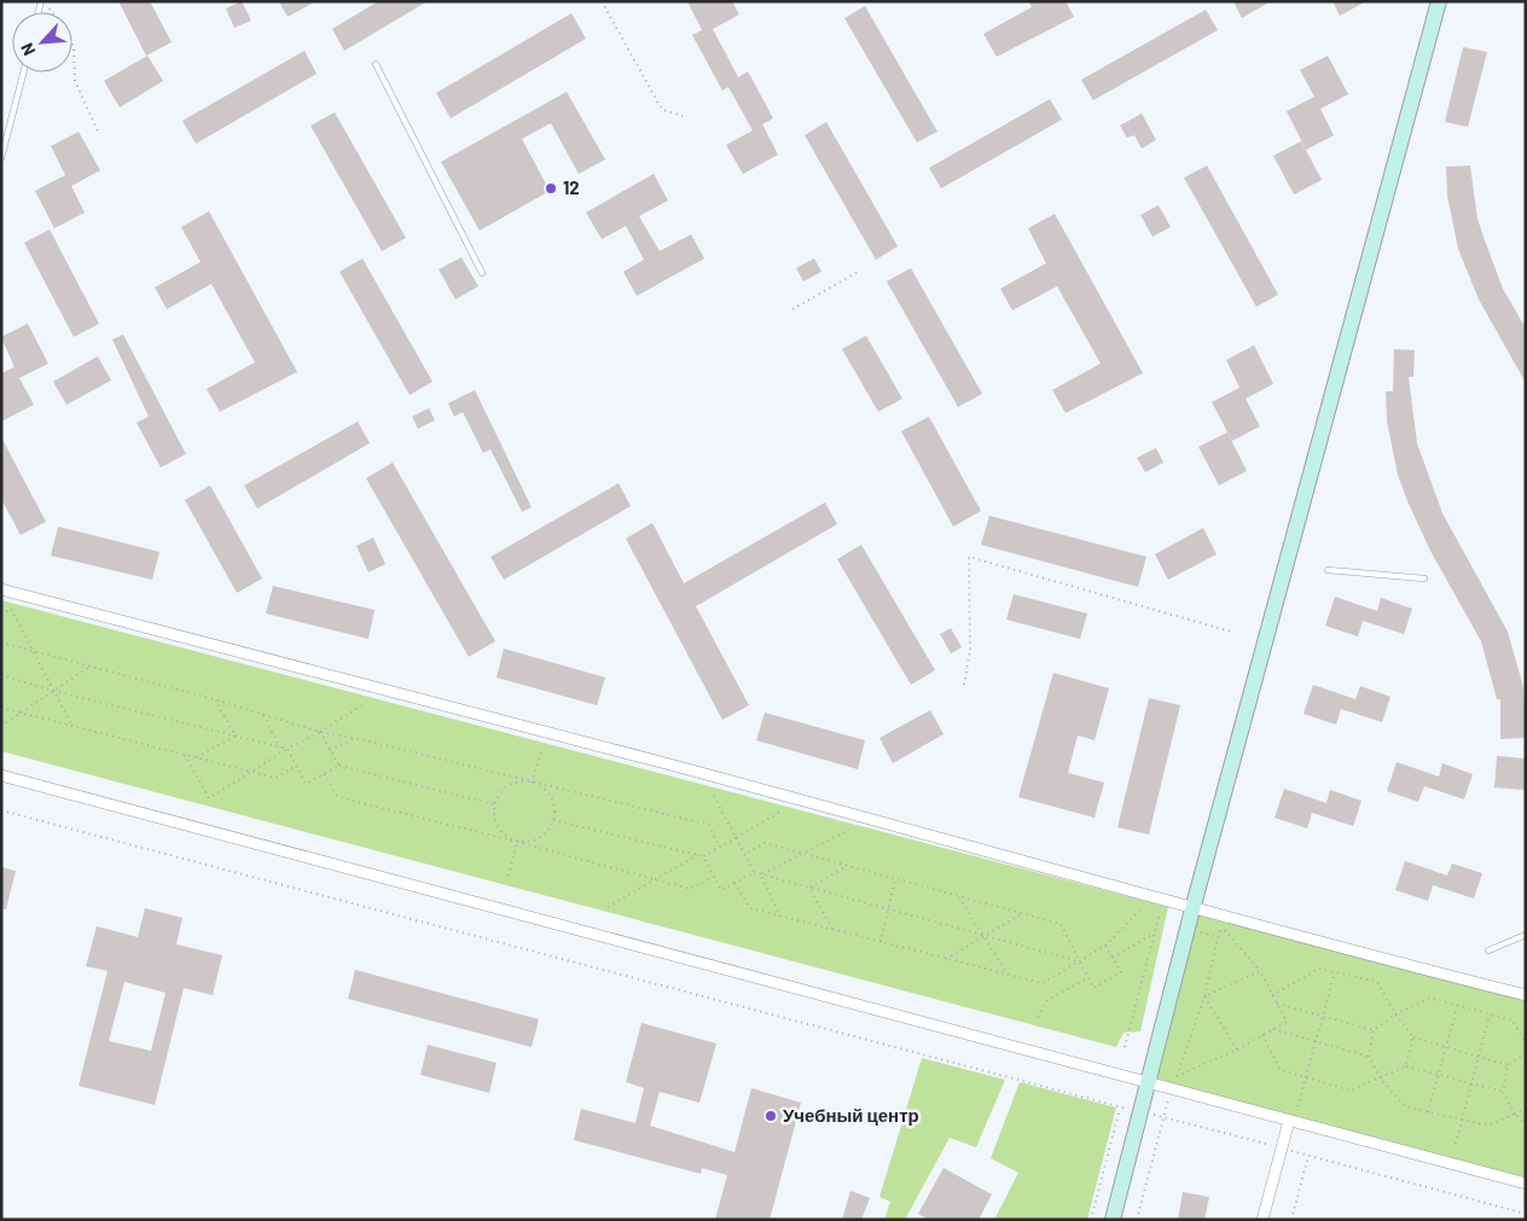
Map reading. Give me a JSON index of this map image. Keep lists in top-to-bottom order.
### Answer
{
  "places": ["12", "Учебный центр"],
  "north": "bottom left"
}
